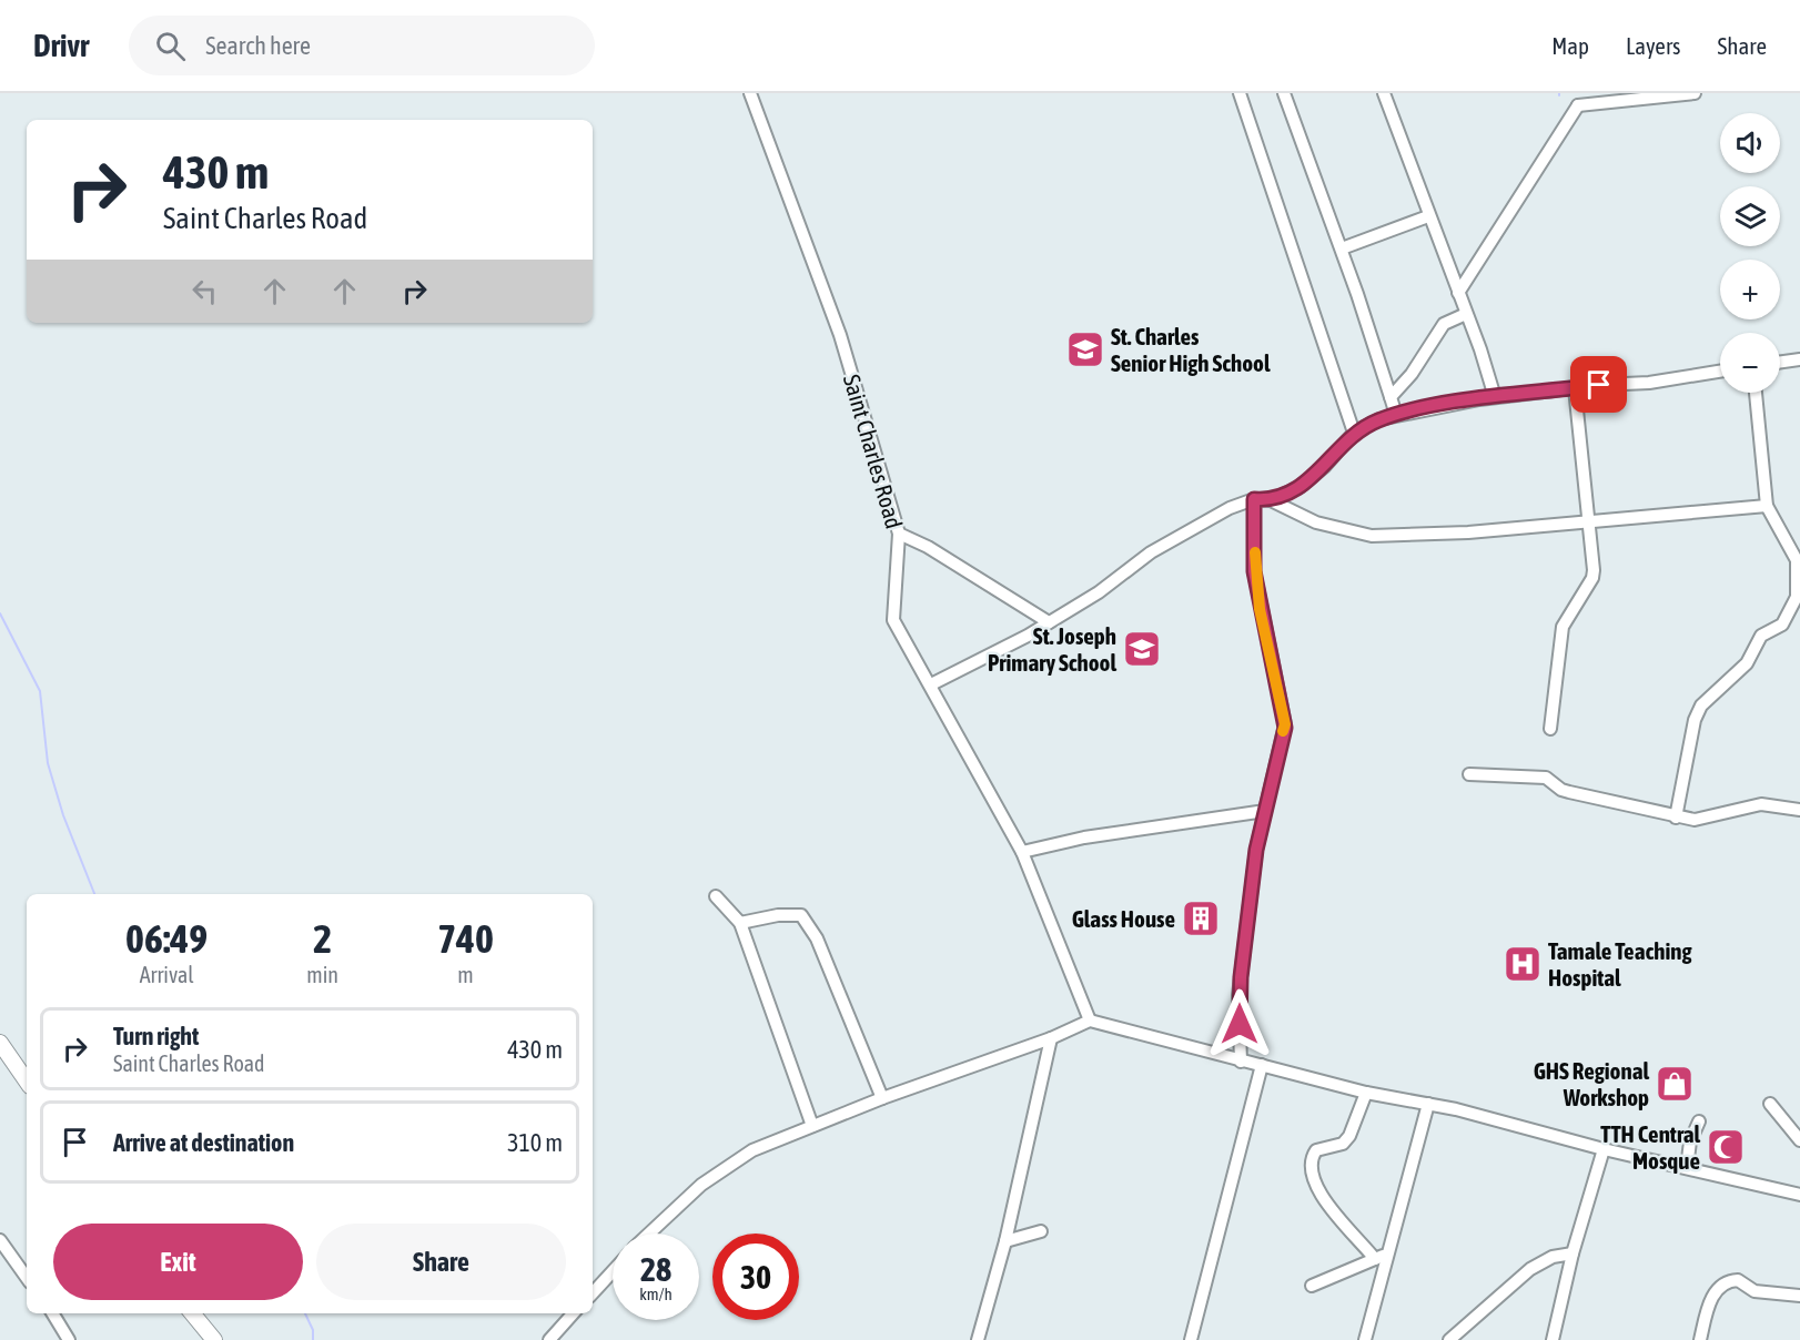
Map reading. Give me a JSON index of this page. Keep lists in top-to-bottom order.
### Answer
{
  "streets": {
    "street": ["Saint Charles Road"]
  },
  "places": {
    "school or university": ["St. Charles Senior High School", "St. Joseph Primary School"],
    "building": ["Glass House"],
    "hospital": ["Tamale Teaching Hospital"],
    "shop": ["GHS Regional Workshop"],
    "mosque": ["TTH Central Mosque"]
  },
  "page": {
    "header": "Drivr",
    "search": "Search here",
    "nav": ["Map", "Layers", "Share"],
    "map_buttons": ["+", "−"],
    "turn": ["430 m", "Saint Charles Road"],
    "eta": [
      "06:49",
      "Arrival",
      "2",
      "min",
      "740",
      "m"
    ],
    "list": [
      {
        "name": "Turn right",
        "note": "Saint Charles Road",
        "value": "430 m"
      },
      {
        "name": "Arrive at destination",
        "value": "310 m"
      }
    ],
    "buttons": ["Exit", "Share"],
    "speed": "28 km/h",
    "limit": "30"
  }
}
